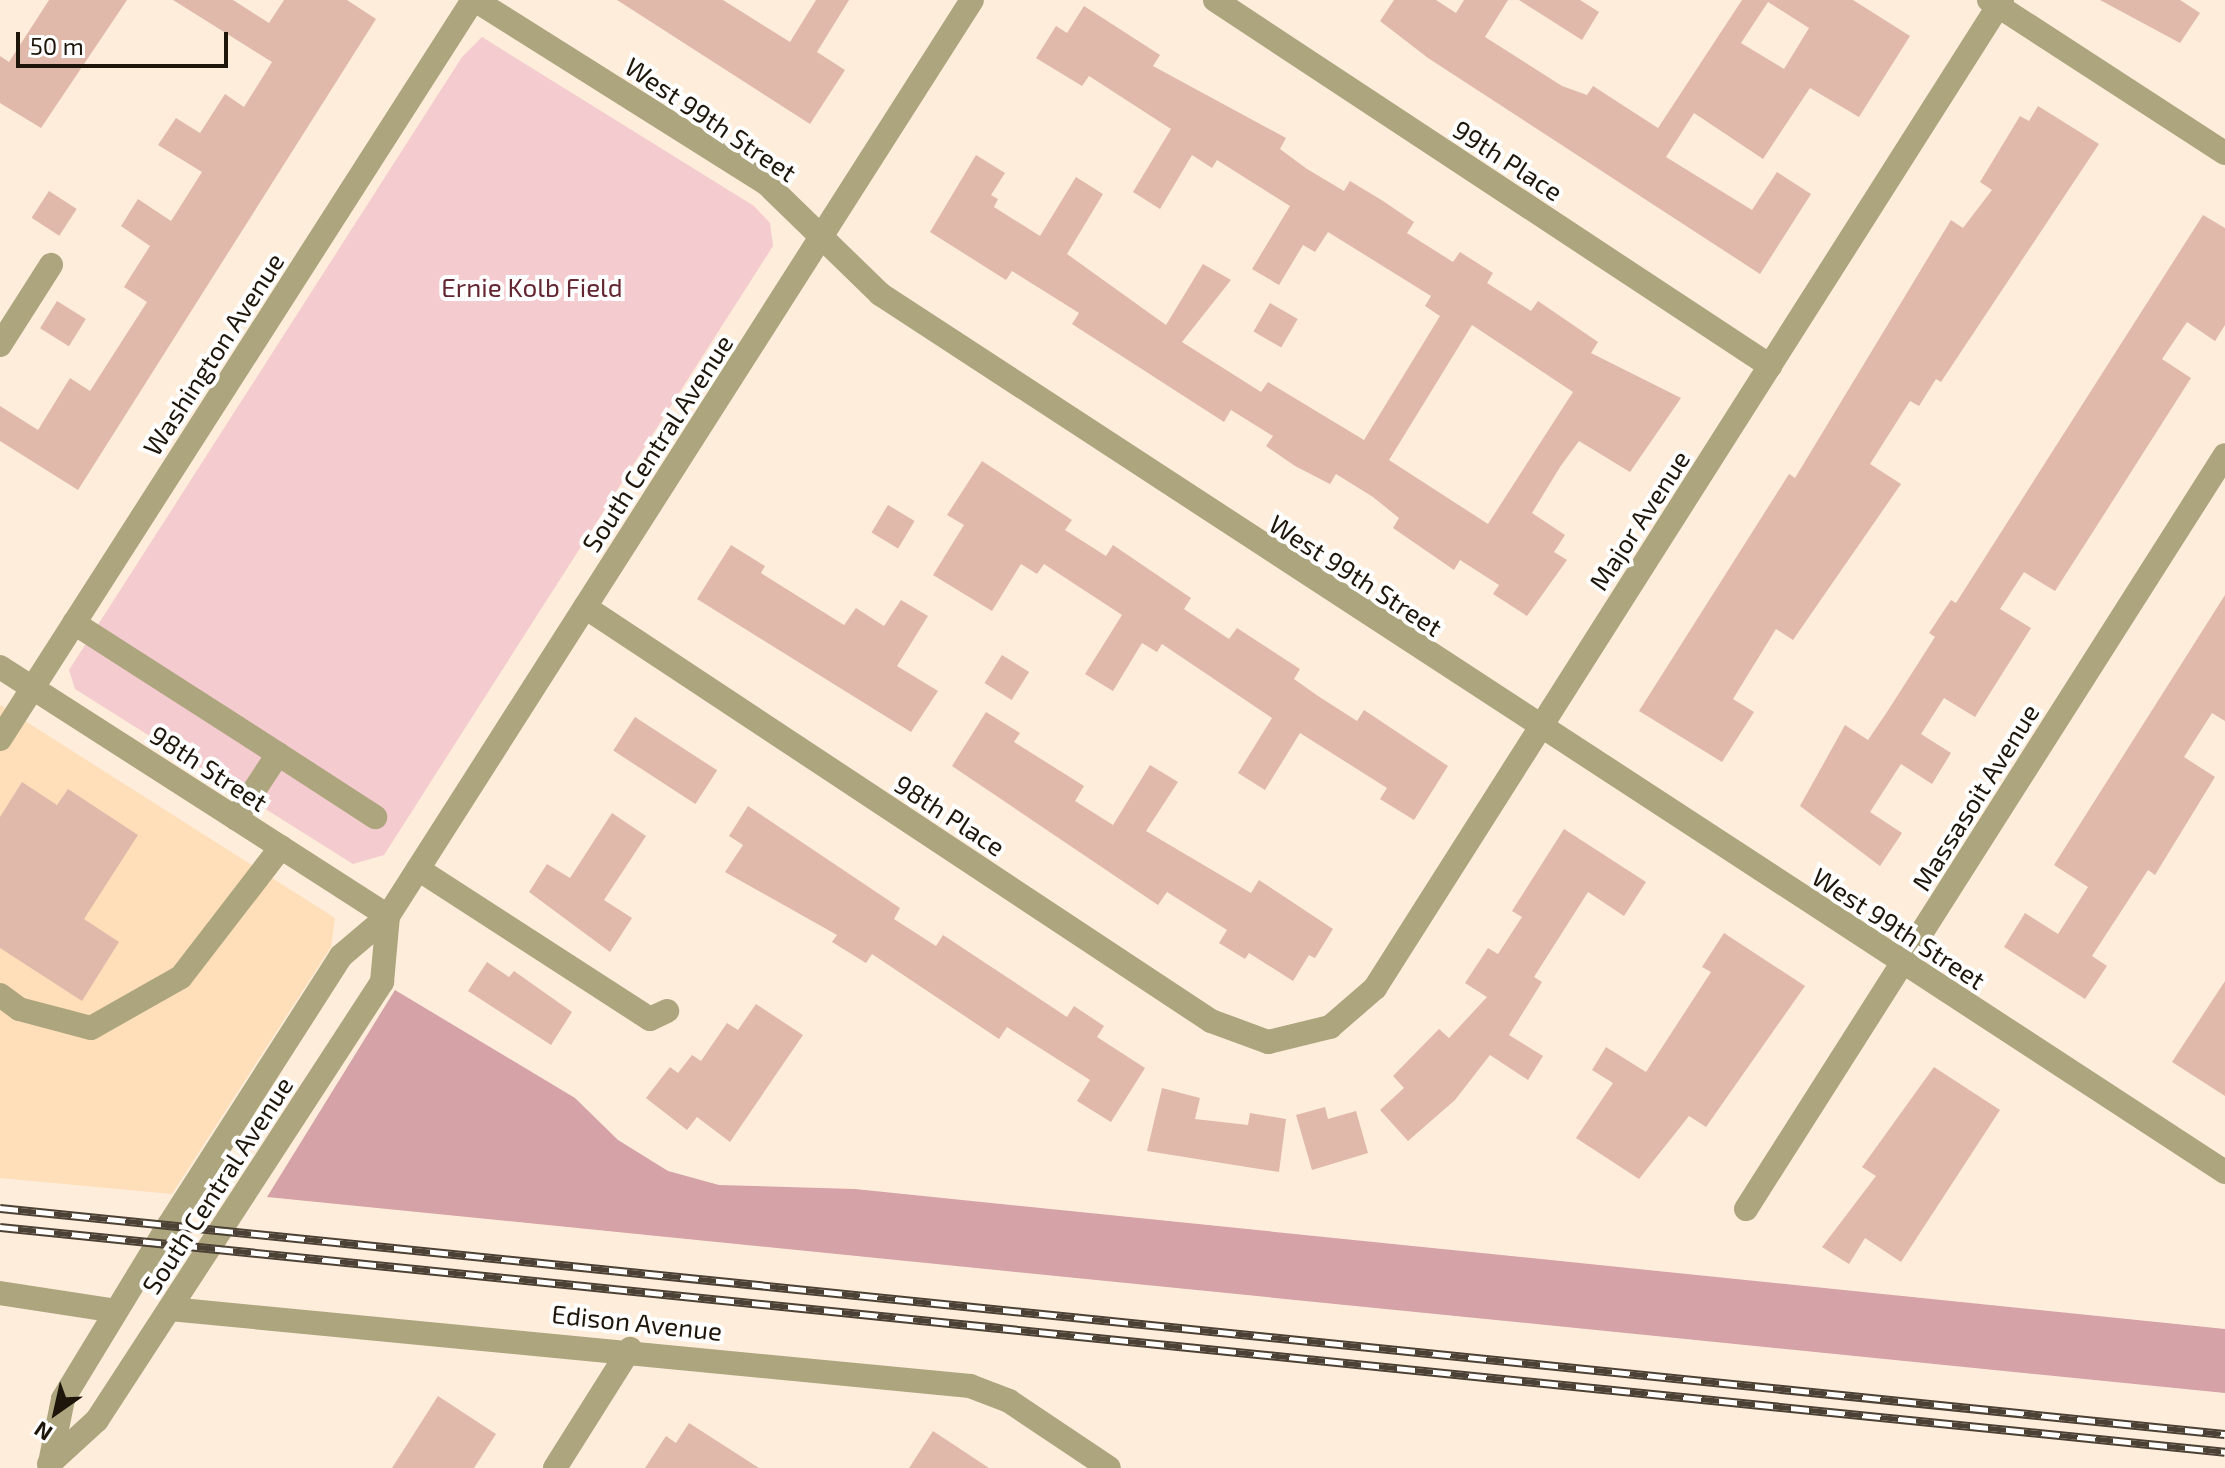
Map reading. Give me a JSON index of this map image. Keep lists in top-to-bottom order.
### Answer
{
  "streets": {
    "street": [
      "West 99th Street",
      "99th Place",
      "Washington Avenue",
      "South Central Avenue",
      "Major Avenue",
      "98th Street",
      "Massasoit Avenue",
      "98th Place",
      "Edison Avenue"
    ]
  },
  "crossings": [
    ["West 99th Street", "Washington Avenue"],
    ["West 99th Street", "South Central Avenue"],
    ["West 99th Street", "Major Avenue"],
    ["West 99th Street", "Massasoit Avenue"],
    ["99th Place", "Major Avenue"],
    ["Washington Avenue", "98th Street"],
    ["South Central Avenue", "98th Street"],
    ["South Central Avenue", "98th Place"],
    ["South Central Avenue", "Edison Avenue"],
    ["Major Avenue", "98th Place"]
  ],
  "parks": ["Ernie Kolb Field"],
  "scale_bar": "50 m",
  "north": "bottom left"
}
